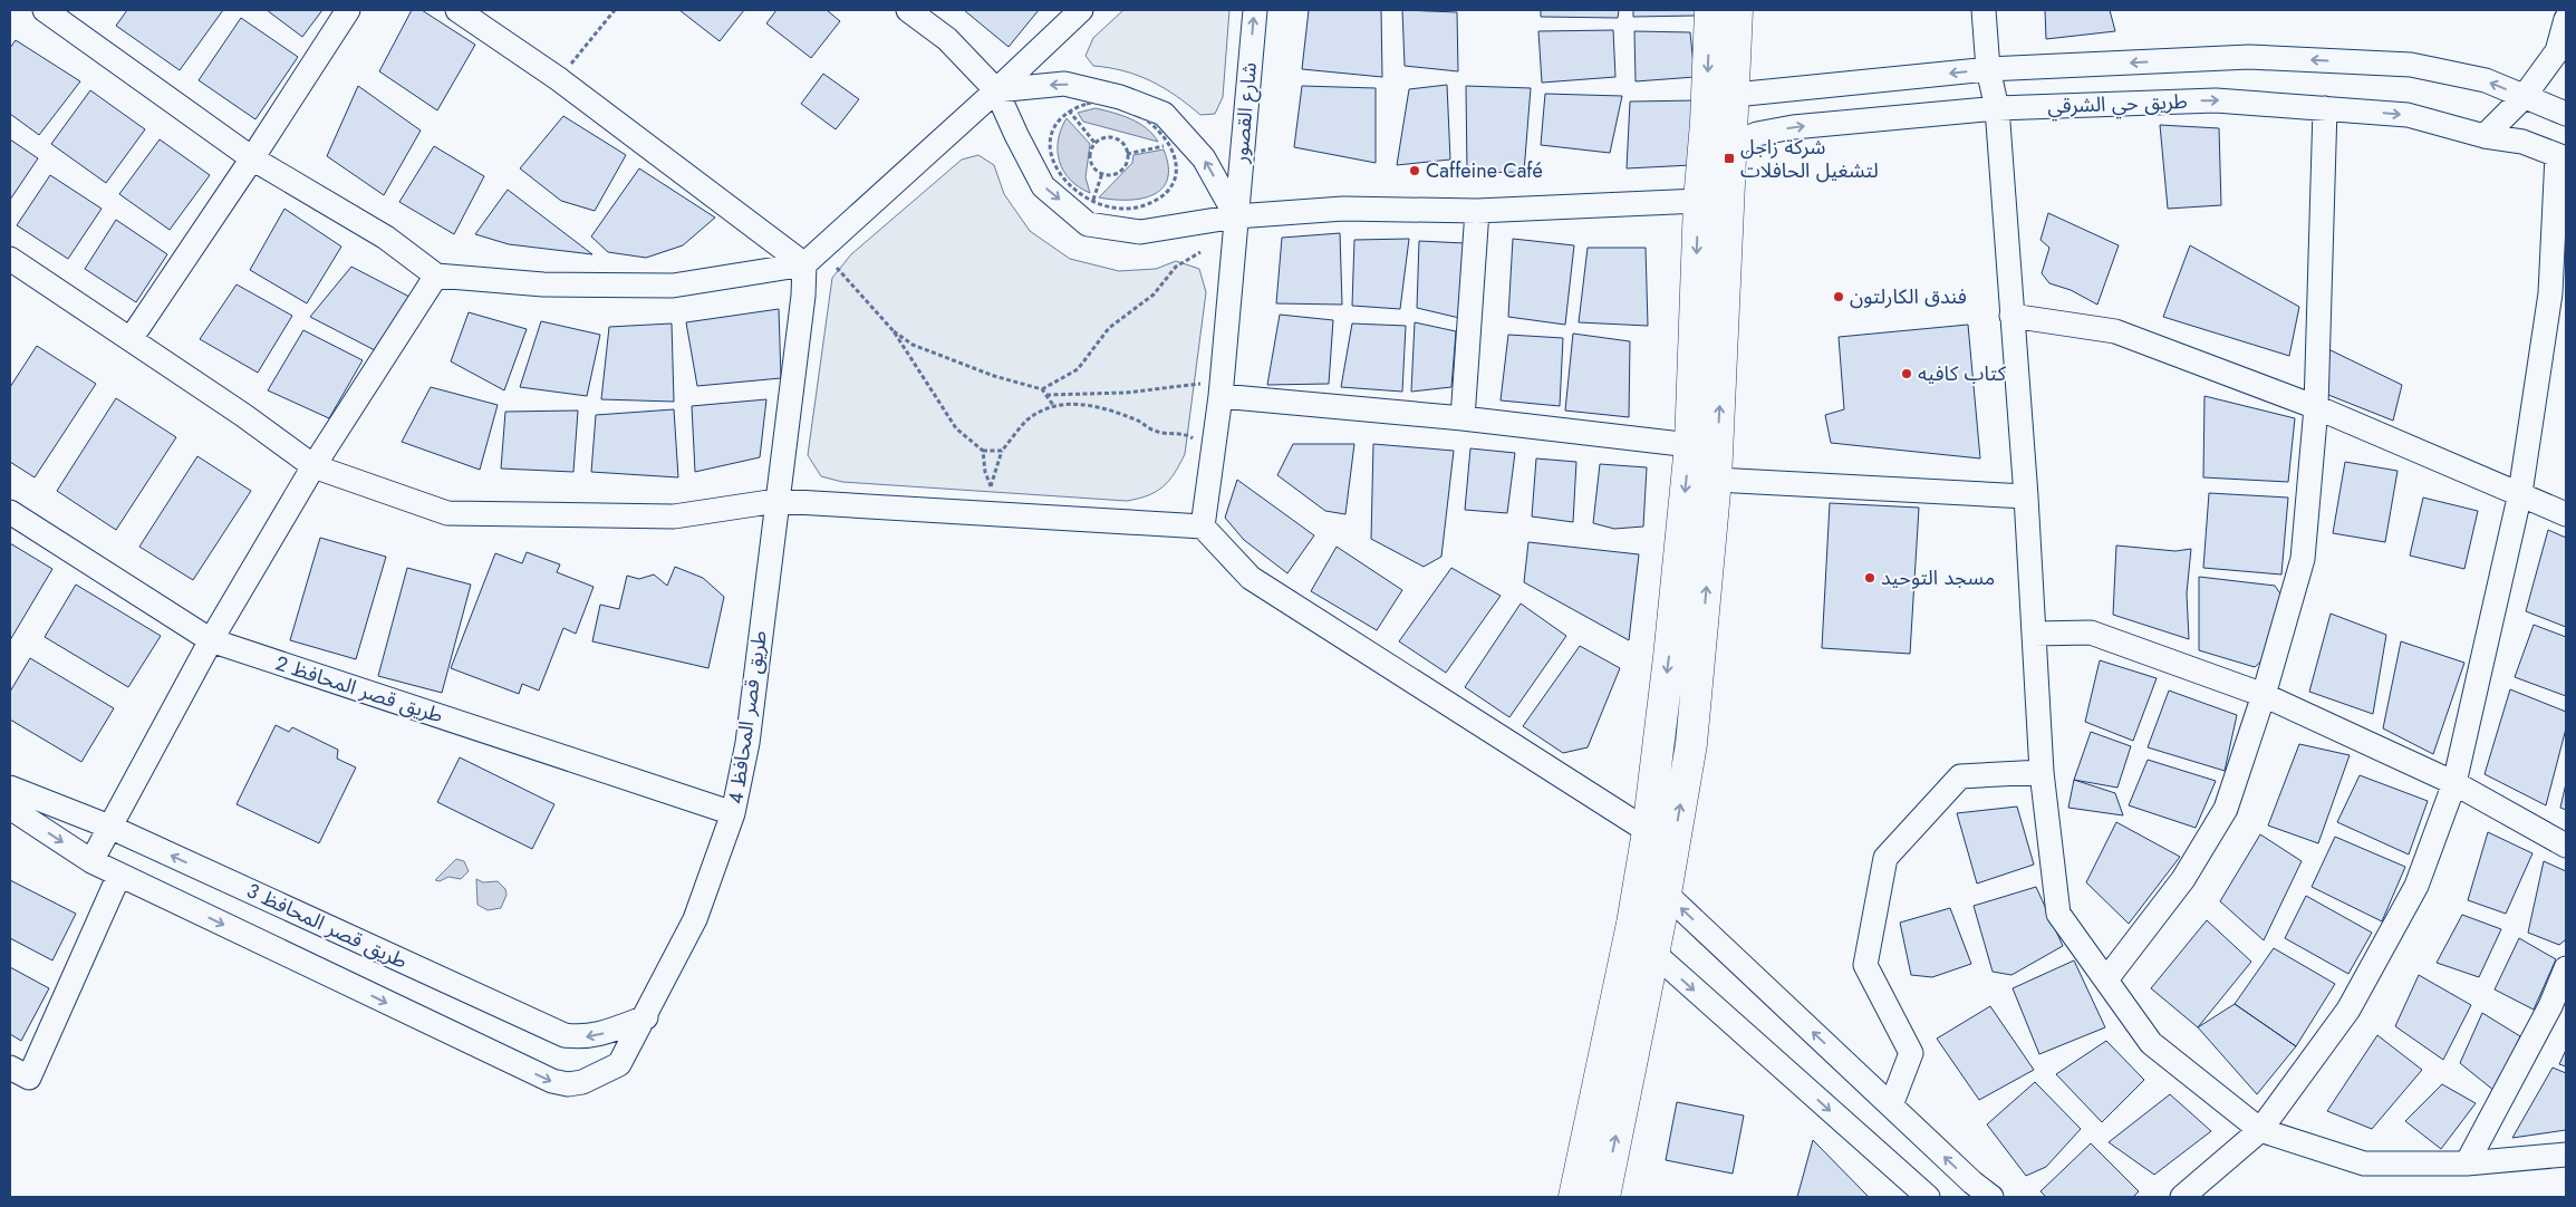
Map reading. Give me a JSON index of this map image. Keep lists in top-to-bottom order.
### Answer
{
  "streets": {
    "street": [
      "طريق حي الشرقي",
      "شارع القصور",
      "طريق قصر المحافظ 2",
      "طريق قصر المحافظ 4",
      "طريق قصر المحافظ 3"
    ]
  },
  "crossings": [
    ["طريق قصر المحافظ 2", "طريق قصر المحافظ 4"],
    ["طريق قصر المحافظ 4", "طريق قصر المحافظ 3"]
  ],
  "one_way": ["شارع القصور", "طريق قصر المحافظ 4", "طريق قصر المحافظ 3"],
  "places": {
    "transit": ["شركة زاجل لتشغيل الحافلات"],
    "other": [
      "Caffeine Café",
      "فندق الكارلتون",
      "كتاب كافيه",
      "مسجد التوحيد"
    ]
  }
}
